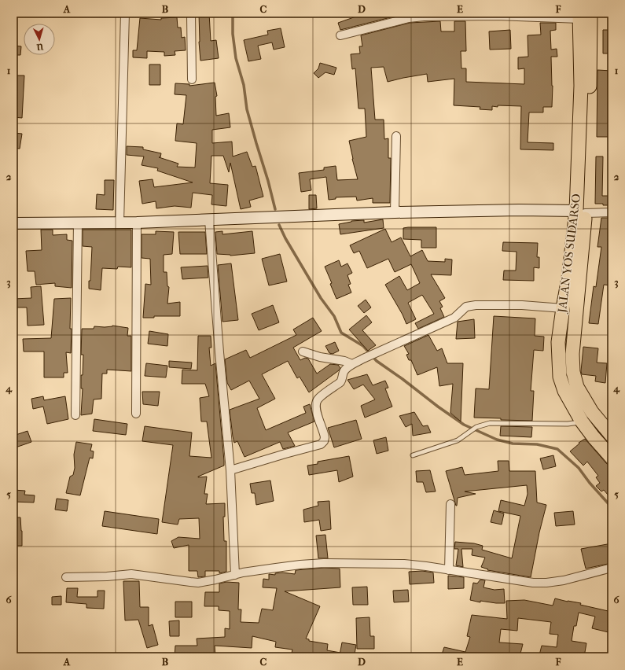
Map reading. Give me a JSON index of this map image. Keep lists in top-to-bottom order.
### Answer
{
  "streets": {
    "highway": ["JALAN YOS SUDARSO"]
  },
  "north": "bottom",
  "grid": {
    "columns": [
      "A",
      "B",
      "C",
      "D",
      "E",
      "F"
    ],
    "rows": [
      "1",
      "2",
      "3",
      "4",
      "5",
      "6"
    ]
  }
}
